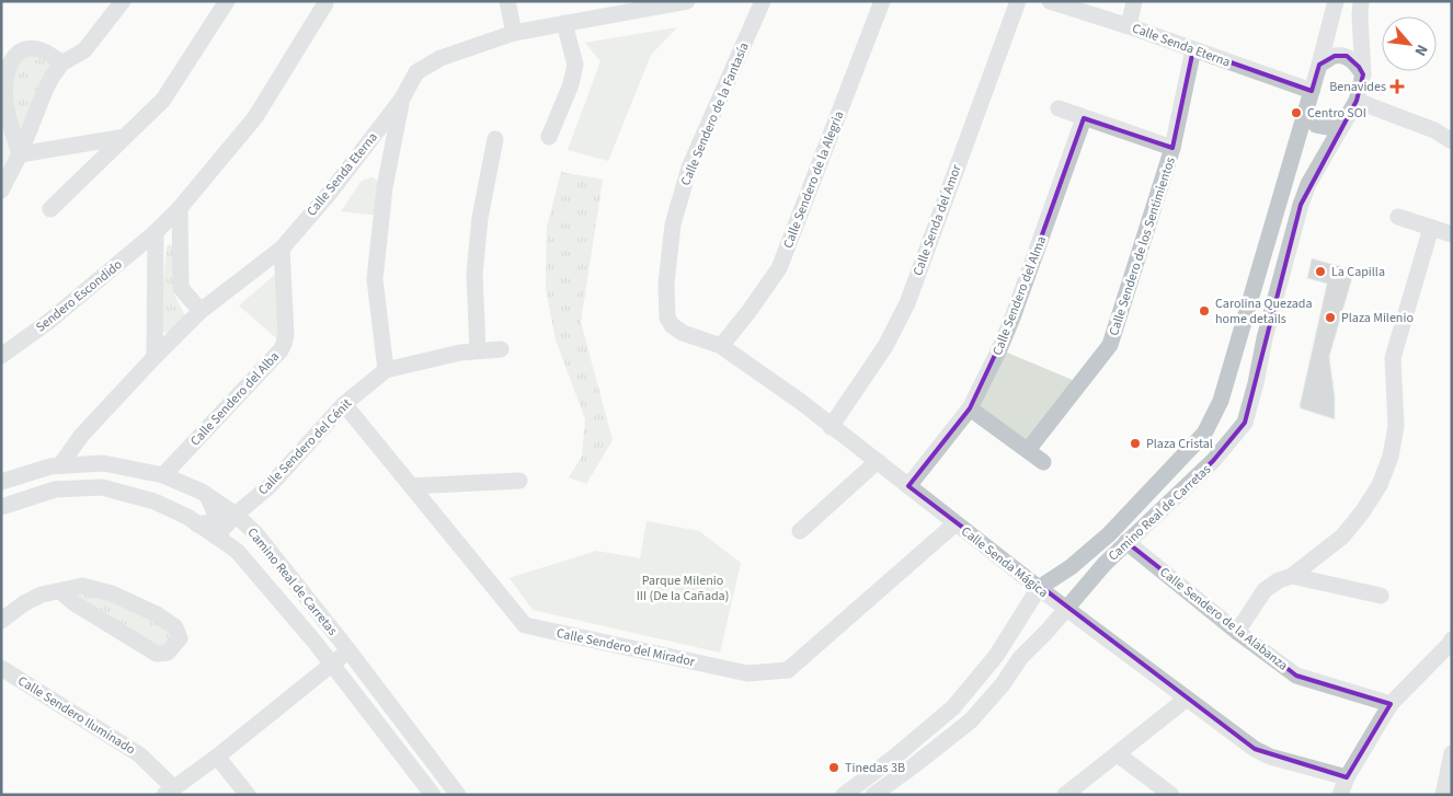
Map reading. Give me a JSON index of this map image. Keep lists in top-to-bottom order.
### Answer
{
  "streets": {
    "street": [
      "Calle Senda Eterna",
      "Calle Sendero de la Fantasía",
      "Calle Sendero de la Alegria",
      "Calle Senda del Amor",
      "Calle Sendero de los Sentimientos",
      "Sendero Escondido",
      "Calle Sendero del Alma",
      "Calle Sendero del Alba",
      "Calle Sendero del Cénit",
      "Camino Real de Carretas",
      "Calle Senda Mágica",
      "Calle Sendero de la Alabanza",
      "Calle Sendero del Mirador",
      "Calle Sendero Iluminado"
    ]
  },
  "crossings": [
    ["Calle Senda Eterna", "Calle Sendero de los Sentimientos"],
    ["Calle Senda Eterna", "Calle Sendero del Alba"],
    ["Calle Senda Eterna", "Camino Real de Carretas"],
    ["Calle Sendero de la Fantasía", "Calle Senda Mágica"],
    ["Calle Sendero de la Alegria", "Calle Senda Mágica"],
    ["Calle Senda del Amor", "Calle Senda Mágica"],
    ["Calle Sendero del Alma", "Calle Senda Mágica"],
    ["Calle Sendero del Alba", "Camino Real de Carretas"],
    ["Calle Sendero del Cénit", "Camino Real de Carretas"],
    ["Calle Sendero del Cénit", "Calle Sendero del Mirador"],
    ["Camino Real de Carretas", "Calle Senda Mágica"],
    ["Camino Real de Carretas", "Calle Sendero de la Alabanza"],
    ["Calle Senda Mágica", "Calle Sendero del Mirador"]
  ],
  "parks": ["Parque Milenio III (De la Cañada)"],
  "places": {
    "health": ["Benavides"],
    "other": [
      "Centro SOI",
      "La Capilla",
      "Carolina Quezada home details",
      "Plaza Milenio",
      "Plaza Cristal",
      "Tinedas 3B"
    ]
  },
  "north": "bottom right"
}
